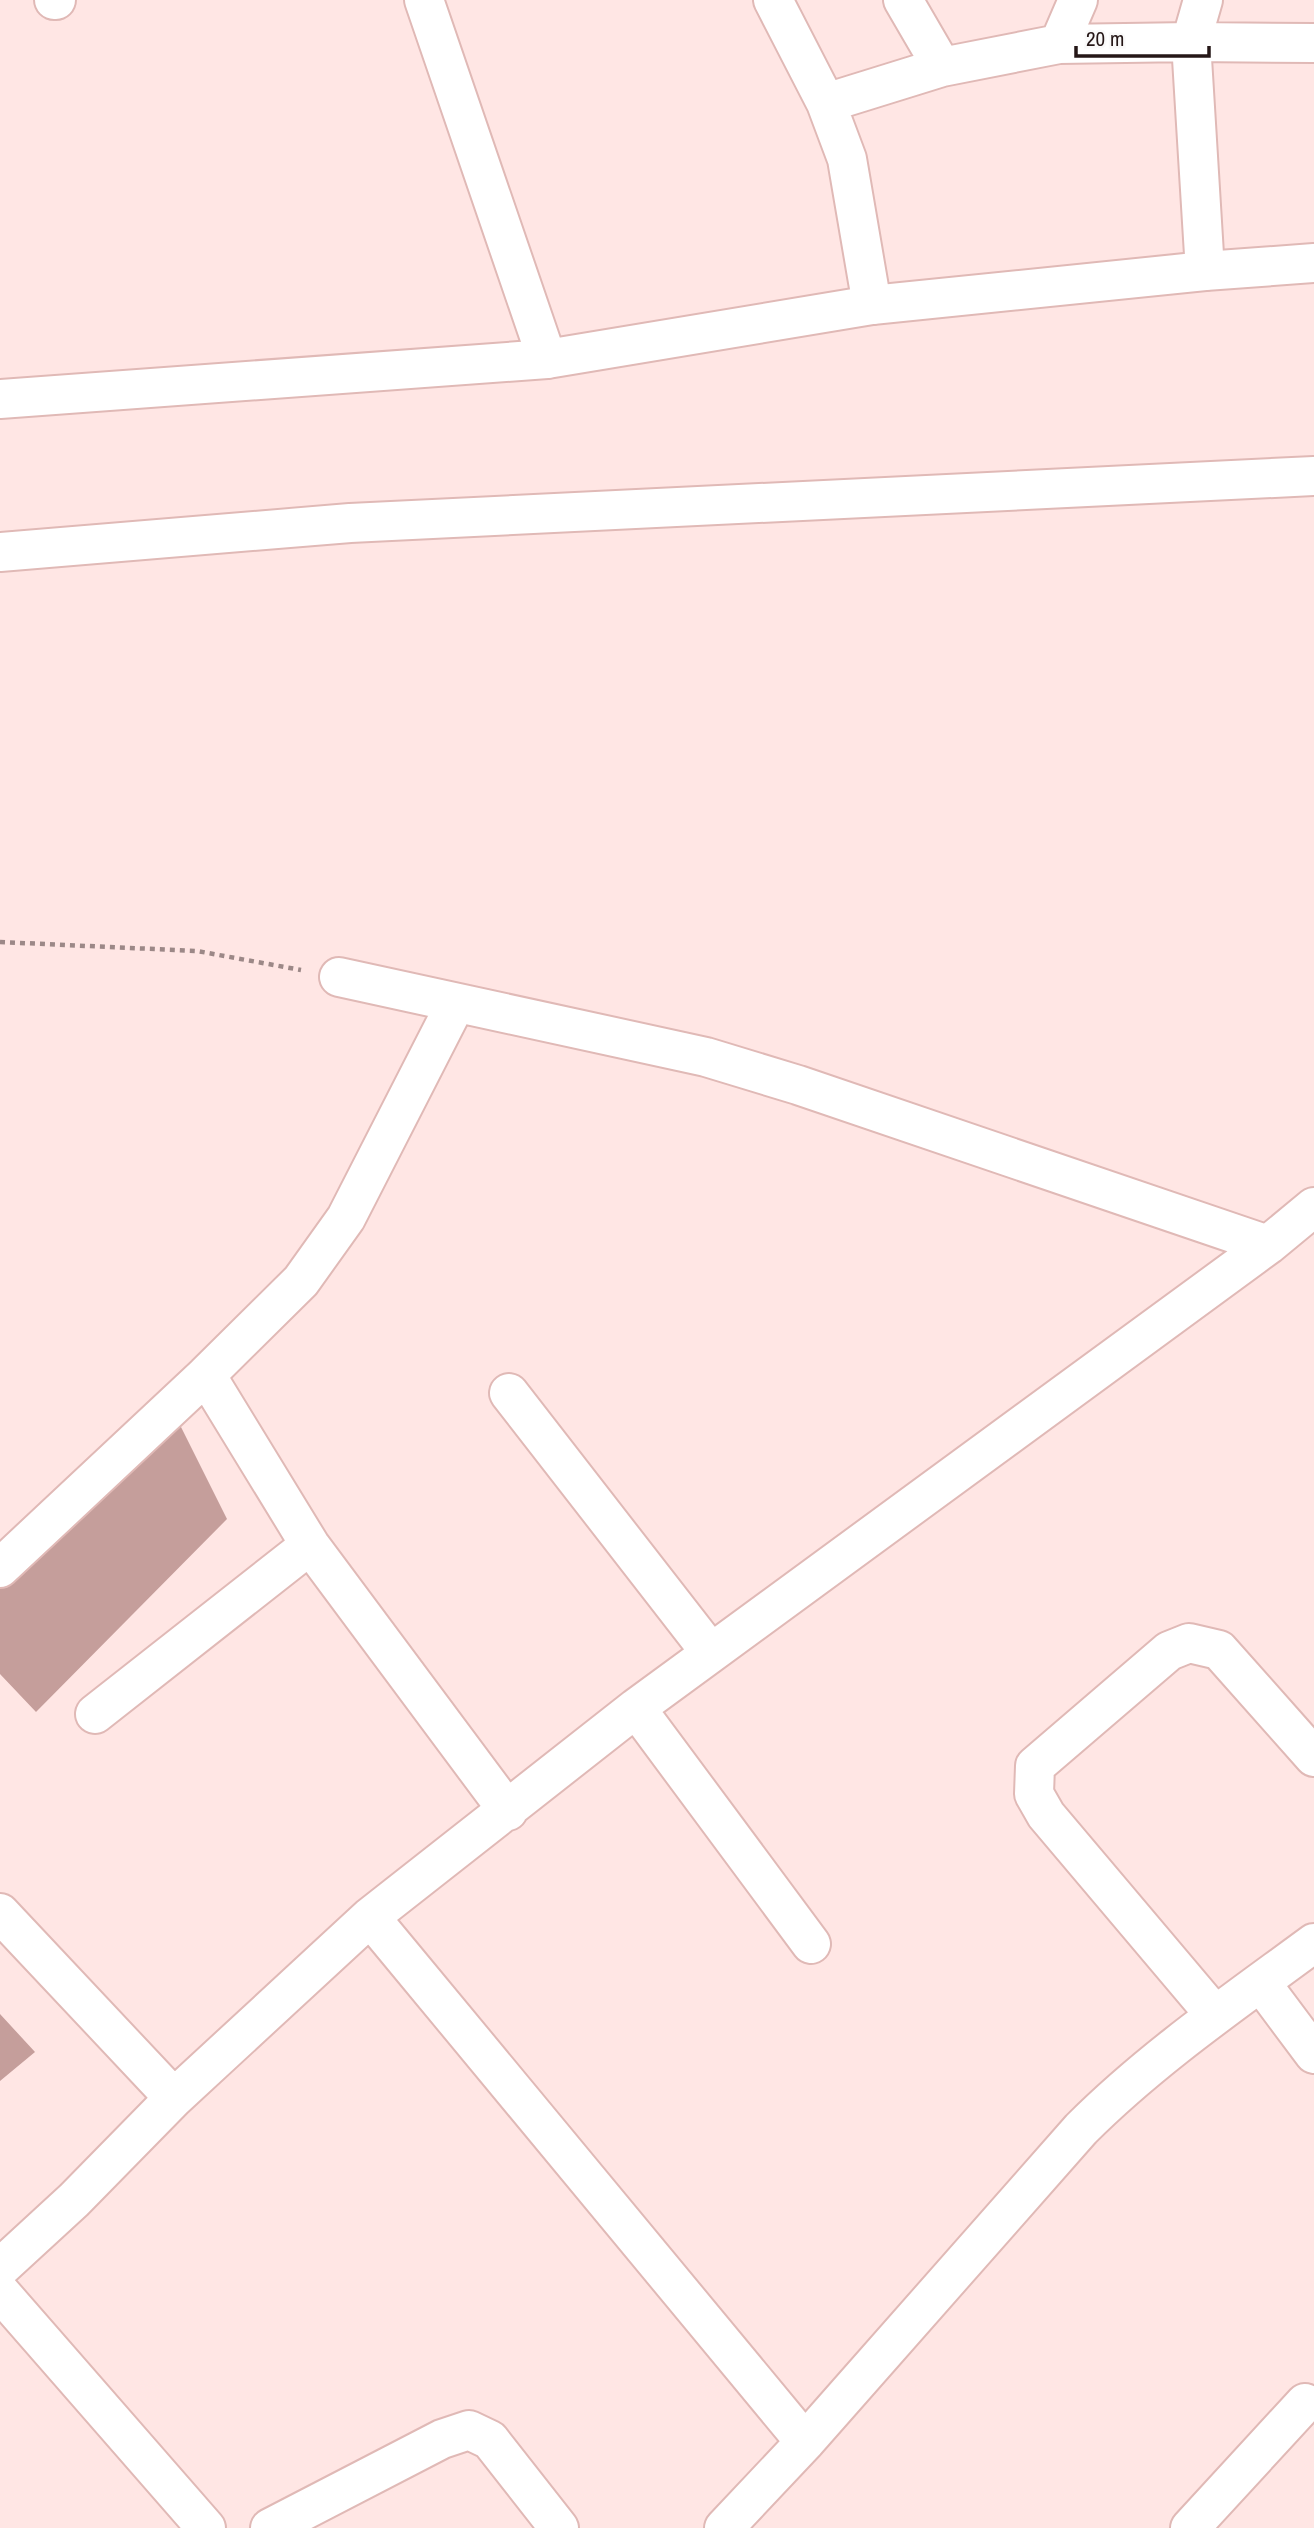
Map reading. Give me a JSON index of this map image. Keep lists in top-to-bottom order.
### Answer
{
  "scale_bar": "20 m"
}
